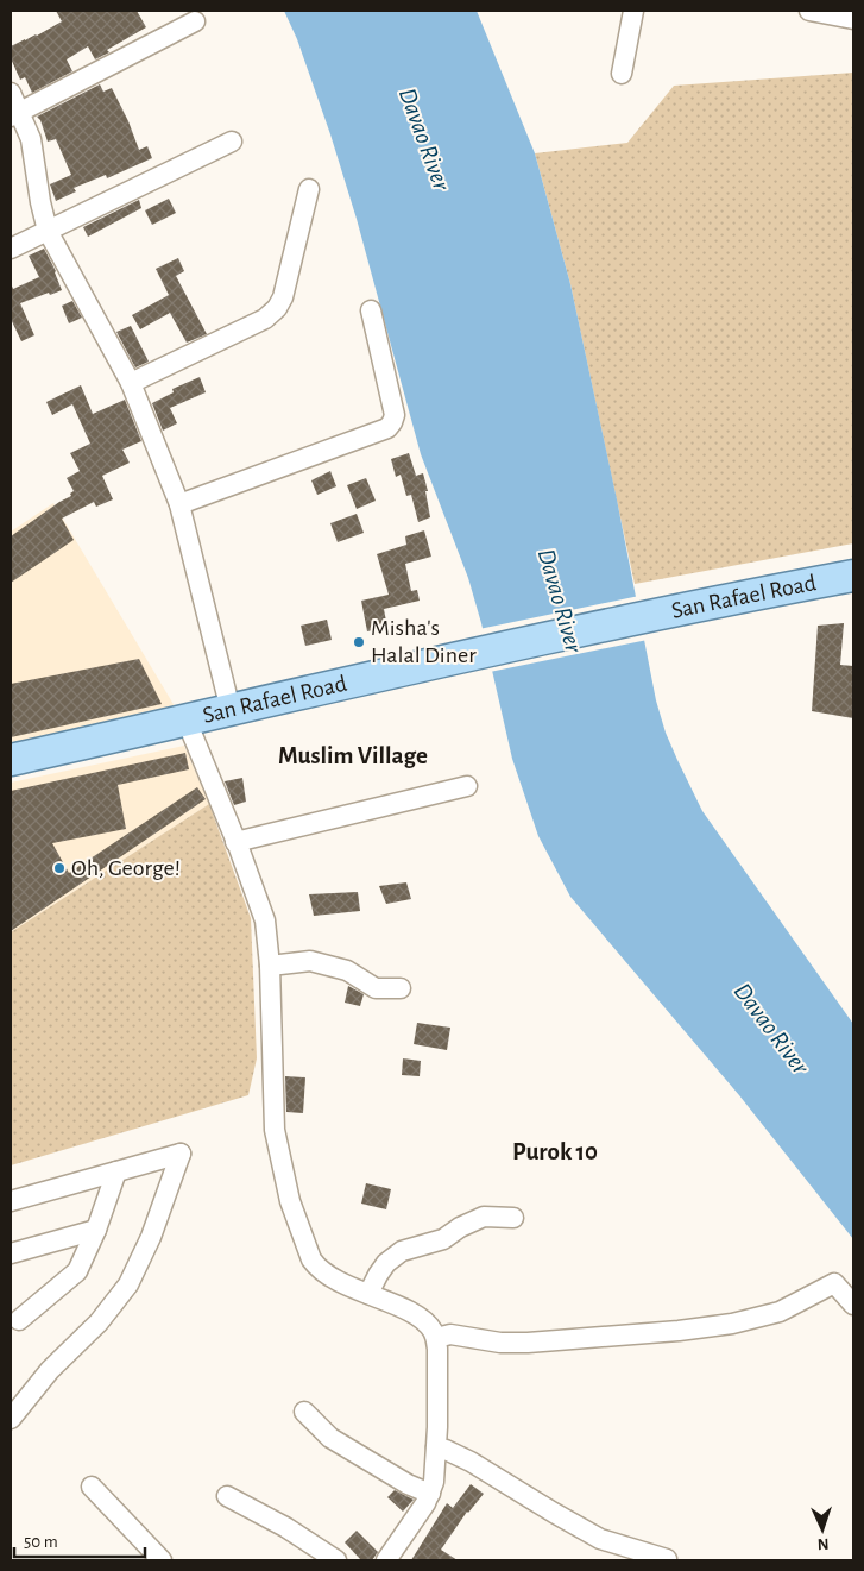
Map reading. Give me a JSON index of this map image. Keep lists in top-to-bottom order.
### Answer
{
  "streets": {
    "main road": ["San Rafael Road"]
  },
  "districts": ["Muslim Village", "Purok 10"],
  "water": ["Davao River"],
  "places": ["Misha's Halal Diner", "Oh, George!"],
  "scale_bar": "50 m",
  "north": "bottom"
}
